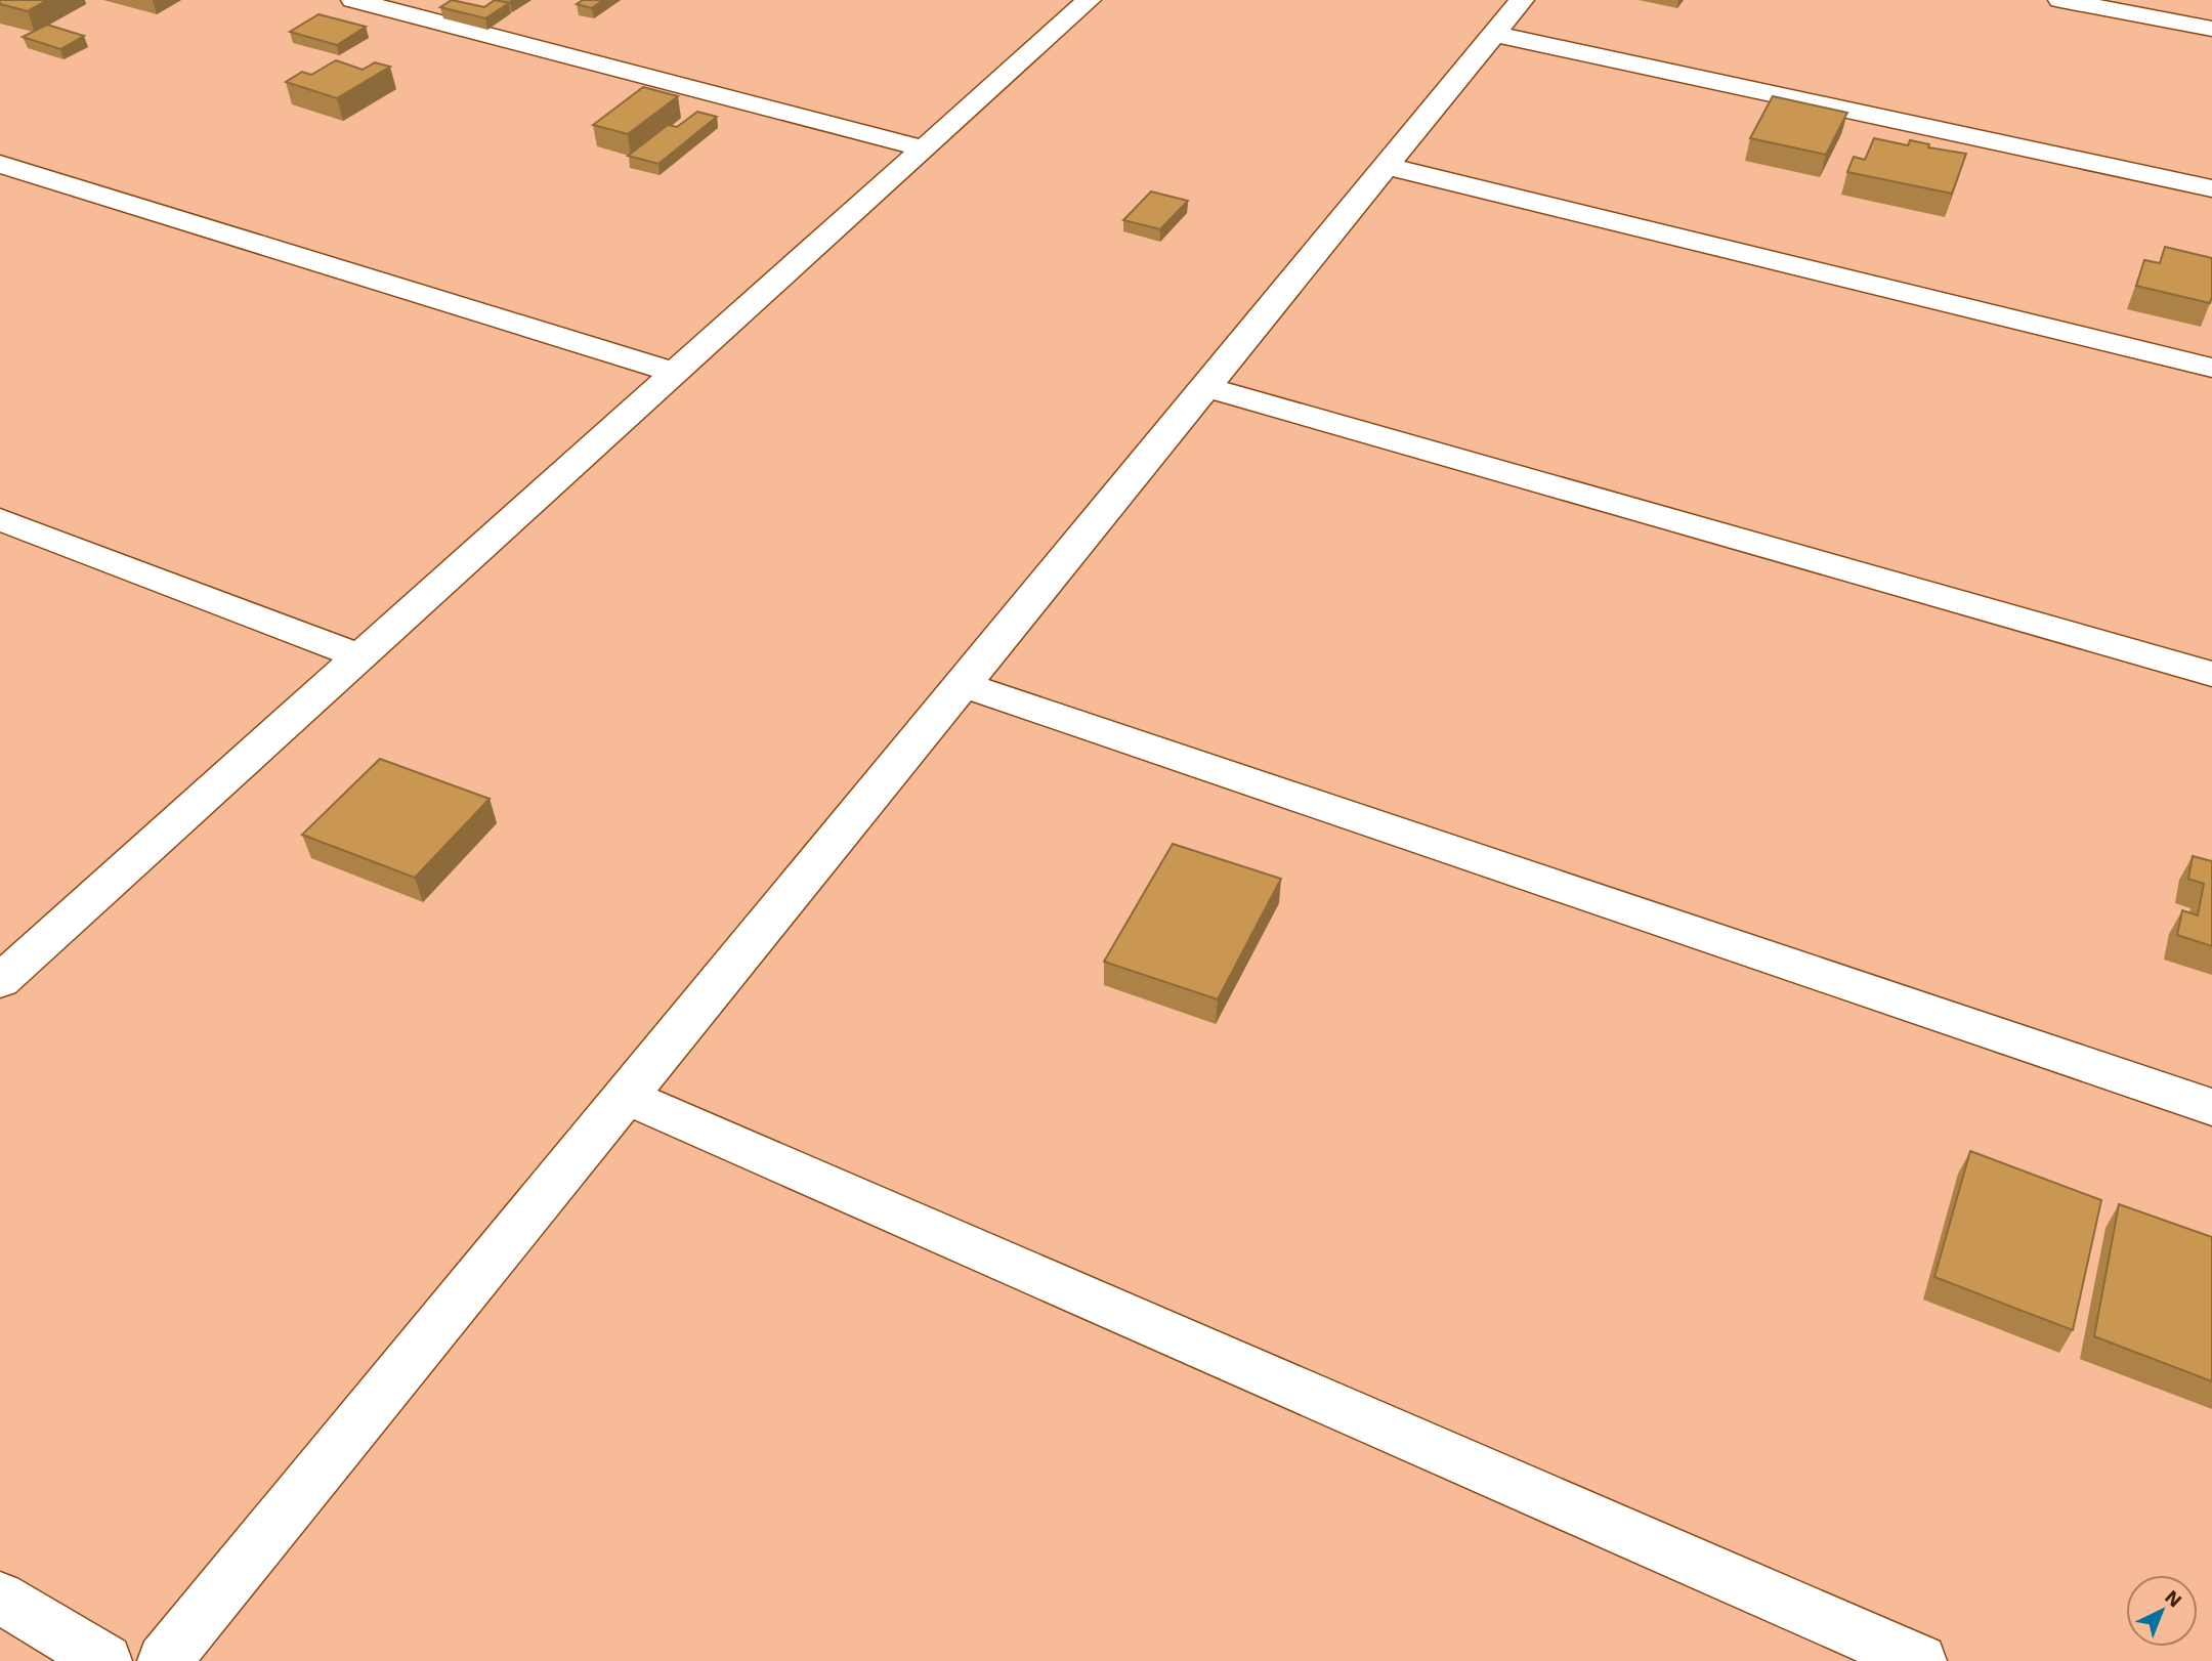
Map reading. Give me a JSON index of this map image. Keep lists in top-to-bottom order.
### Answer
{
  "north": "top right"
}
